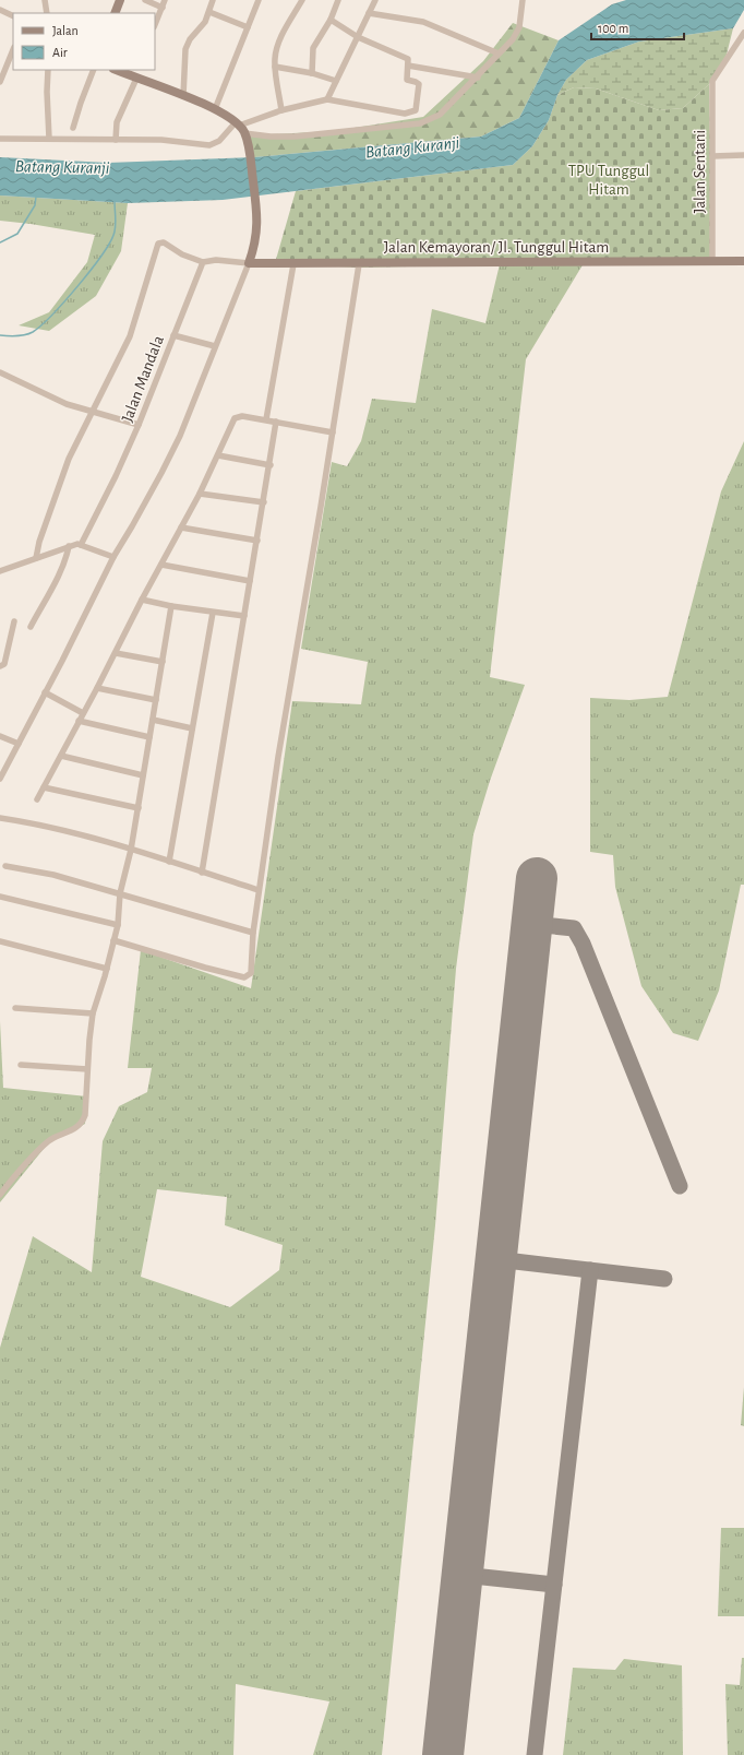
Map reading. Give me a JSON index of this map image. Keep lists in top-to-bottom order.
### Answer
{
  "streets": {
    "street": ["Jalan Sentani", "Jalan Kemayoran/ Jl. Tunggul Hitam", "Jalan Mandala"]
  },
  "crossings": [
    ["Jalan Sentani", "Jalan Kemayoran/ Jl. Tunggul Hitam"]
  ],
  "water": ["Batang Kuranji"],
  "parks": ["TPU Tunggul Hitam"],
  "legend": ["Jalan", "Air"],
  "scale_bar": "100 m"
}
